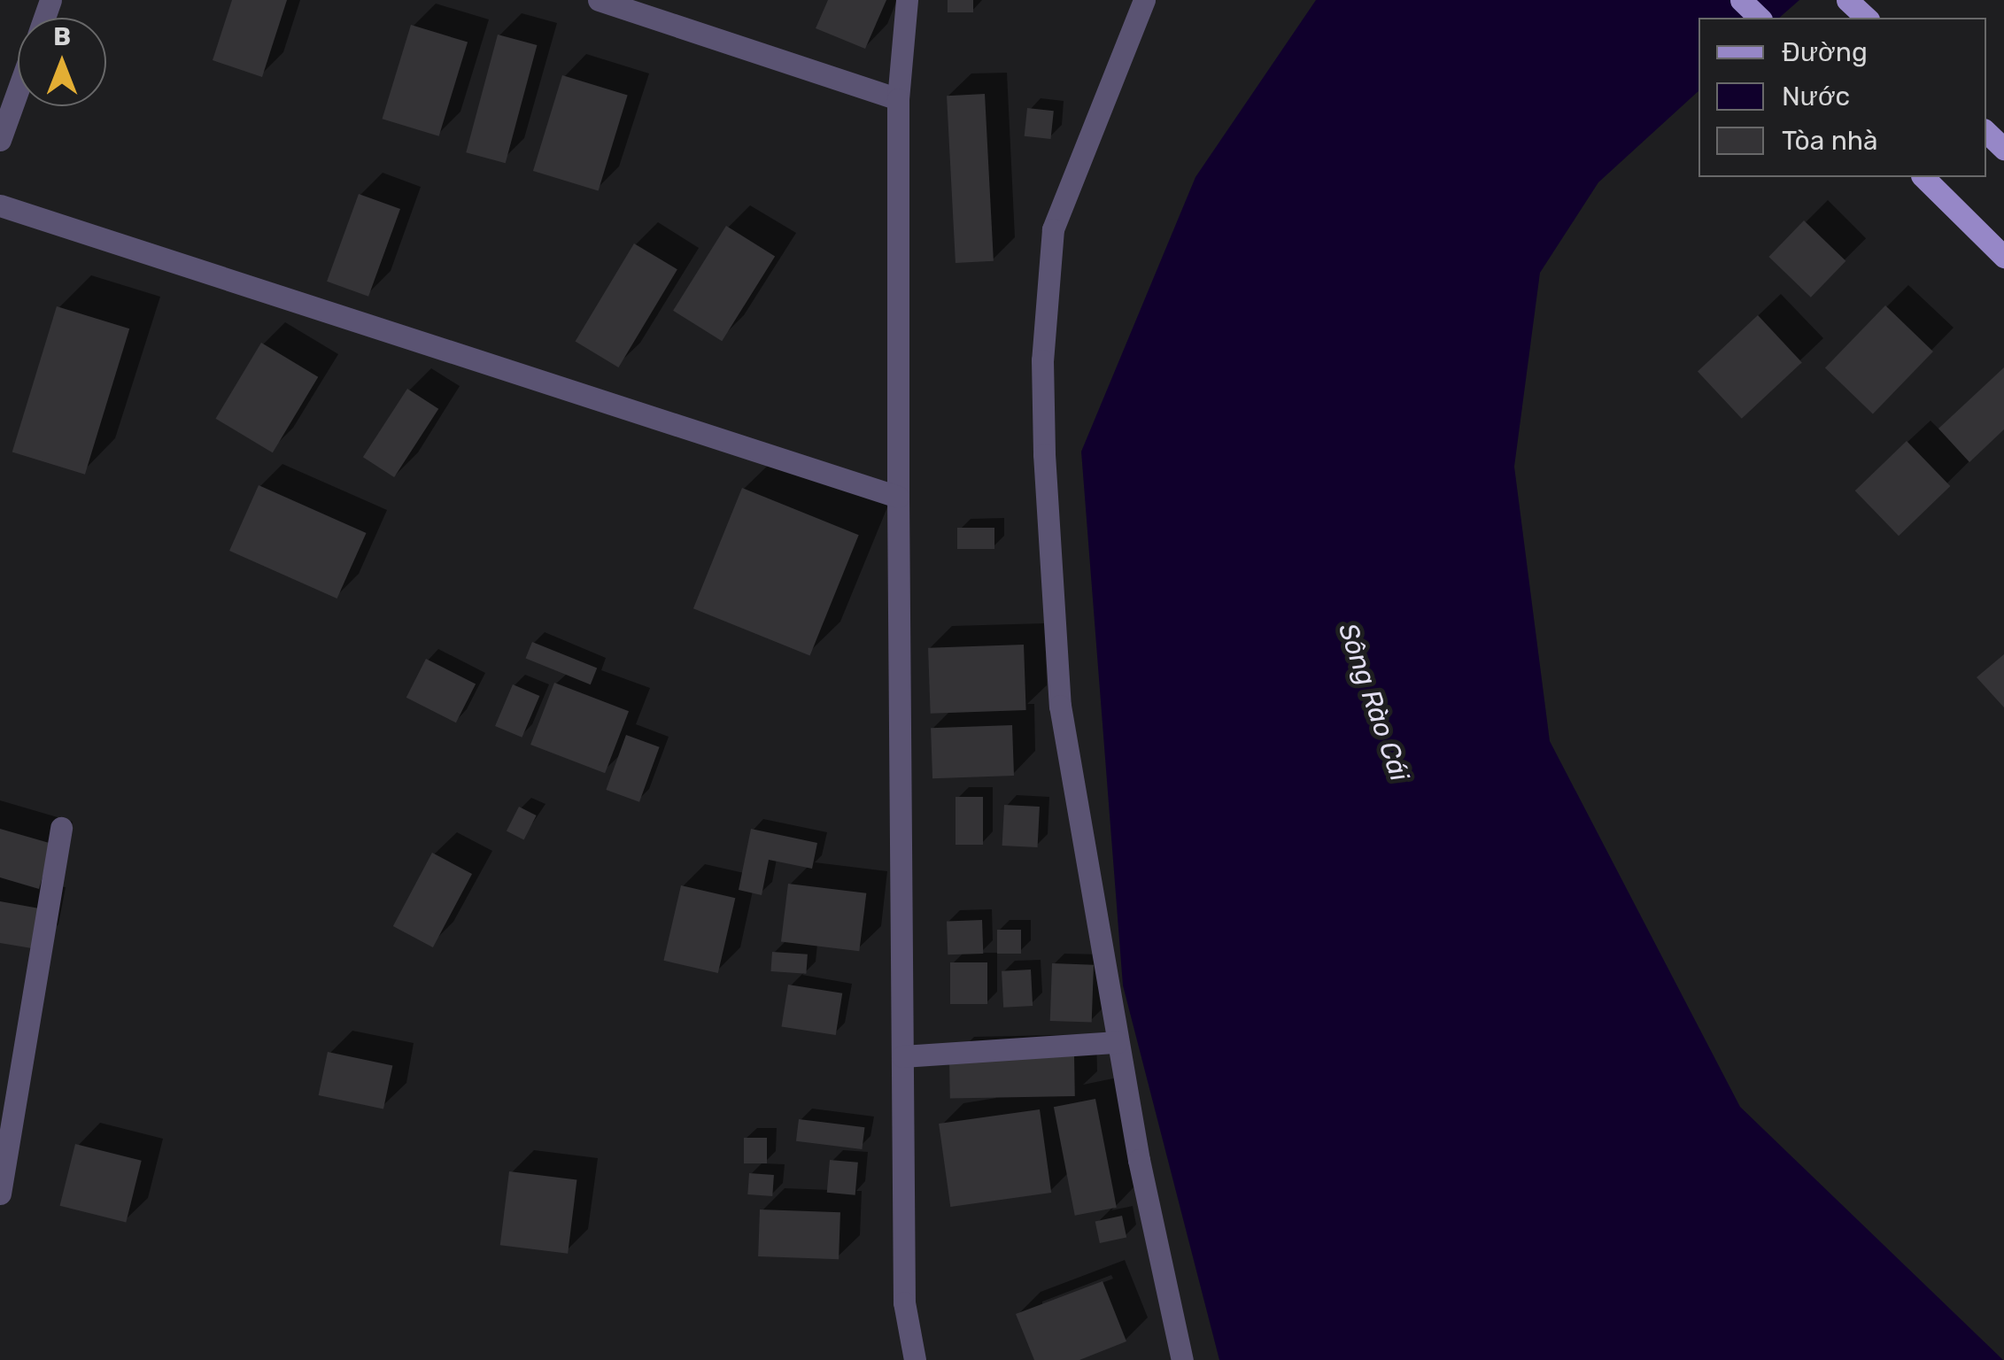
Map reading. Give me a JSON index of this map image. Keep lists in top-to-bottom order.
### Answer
{
  "water": ["Sông Rào Cái"],
  "legend": ["Đường", "Nước", "Tòa nhà"],
  "north": "top"
}
